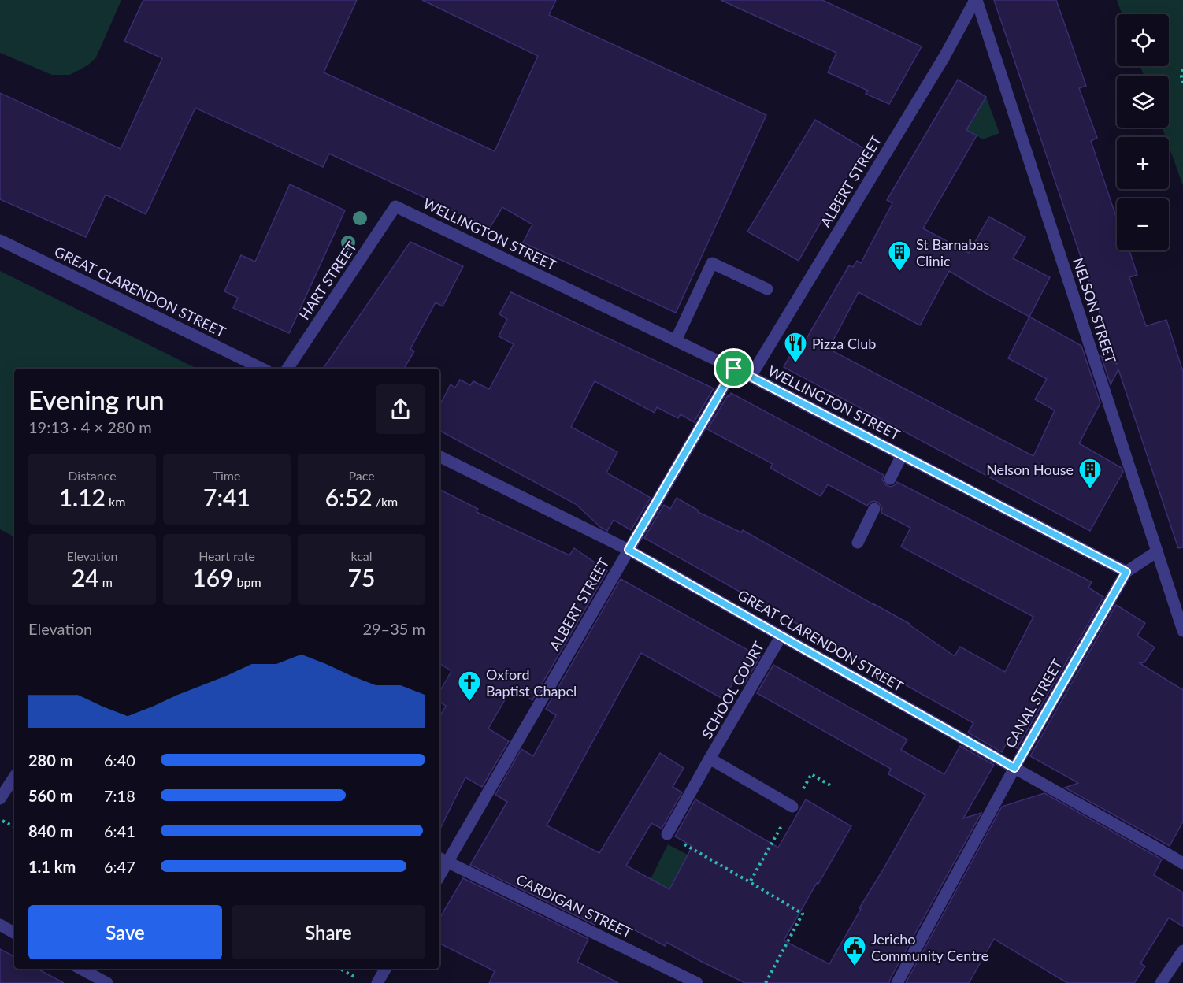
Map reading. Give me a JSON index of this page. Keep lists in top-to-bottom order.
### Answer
{
  "streets": {
    "street": [
      "ALBERT STREET",
      "WELLINGTON STREET",
      "HART STREET",
      "GREAT CLARENDON STREET",
      "NELSON STREET",
      "SCHOOL COURT",
      "CANAL STREET",
      "CARDIGAN STREET"
    ]
  },
  "crossings": [
    ["ALBERT STREET", "WELLINGTON STREET"],
    ["ALBERT STREET", "GREAT CLARENDON STREET"],
    ["ALBERT STREET", "NELSON STREET"],
    ["ALBERT STREET", "CARDIGAN STREET"],
    ["WELLINGTON STREET", "HART STREET"],
    ["WELLINGTON STREET", "CANAL STREET"],
    ["GREAT CLARENDON STREET", "SCHOOL COURT"],
    ["GREAT CLARENDON STREET", "CANAL STREET"],
    ["NELSON STREET", "CANAL STREET"]
  ],
  "places": {
    "building": ["St Barnabas Clinic", "Nelson House"],
    "restaurant": ["Pizza Club"],
    "church": ["Oxford Baptist Chapel"],
    "public building": ["Jericho Community Centre"]
  },
  "page": {
    "map_buttons": ["+", "−"],
    "heading": ["Evening run", "19:13 · 4 × 280 m"],
    "stats": [
      ["Distance", "1.12 km"],
      ["Time", "7:41"],
      ["Pace", "6:52 /km"],
      ["Elevation", "24 m"],
      ["Heart rate", "169 bpm"],
      ["kcal", "75"]
    ],
    "chart": ["Elevation", "29–35 m"],
    "list": [
      {
        "name": "280 m",
        "note": "6:40"
      },
      {
        "name": "560 m",
        "note": "7:18"
      },
      {
        "name": "840 m",
        "note": "6:41"
      },
      {
        "name": "1.1 km",
        "note": "6:47"
      }
    ],
    "buttons": ["Save", "Share"]
  }
}
